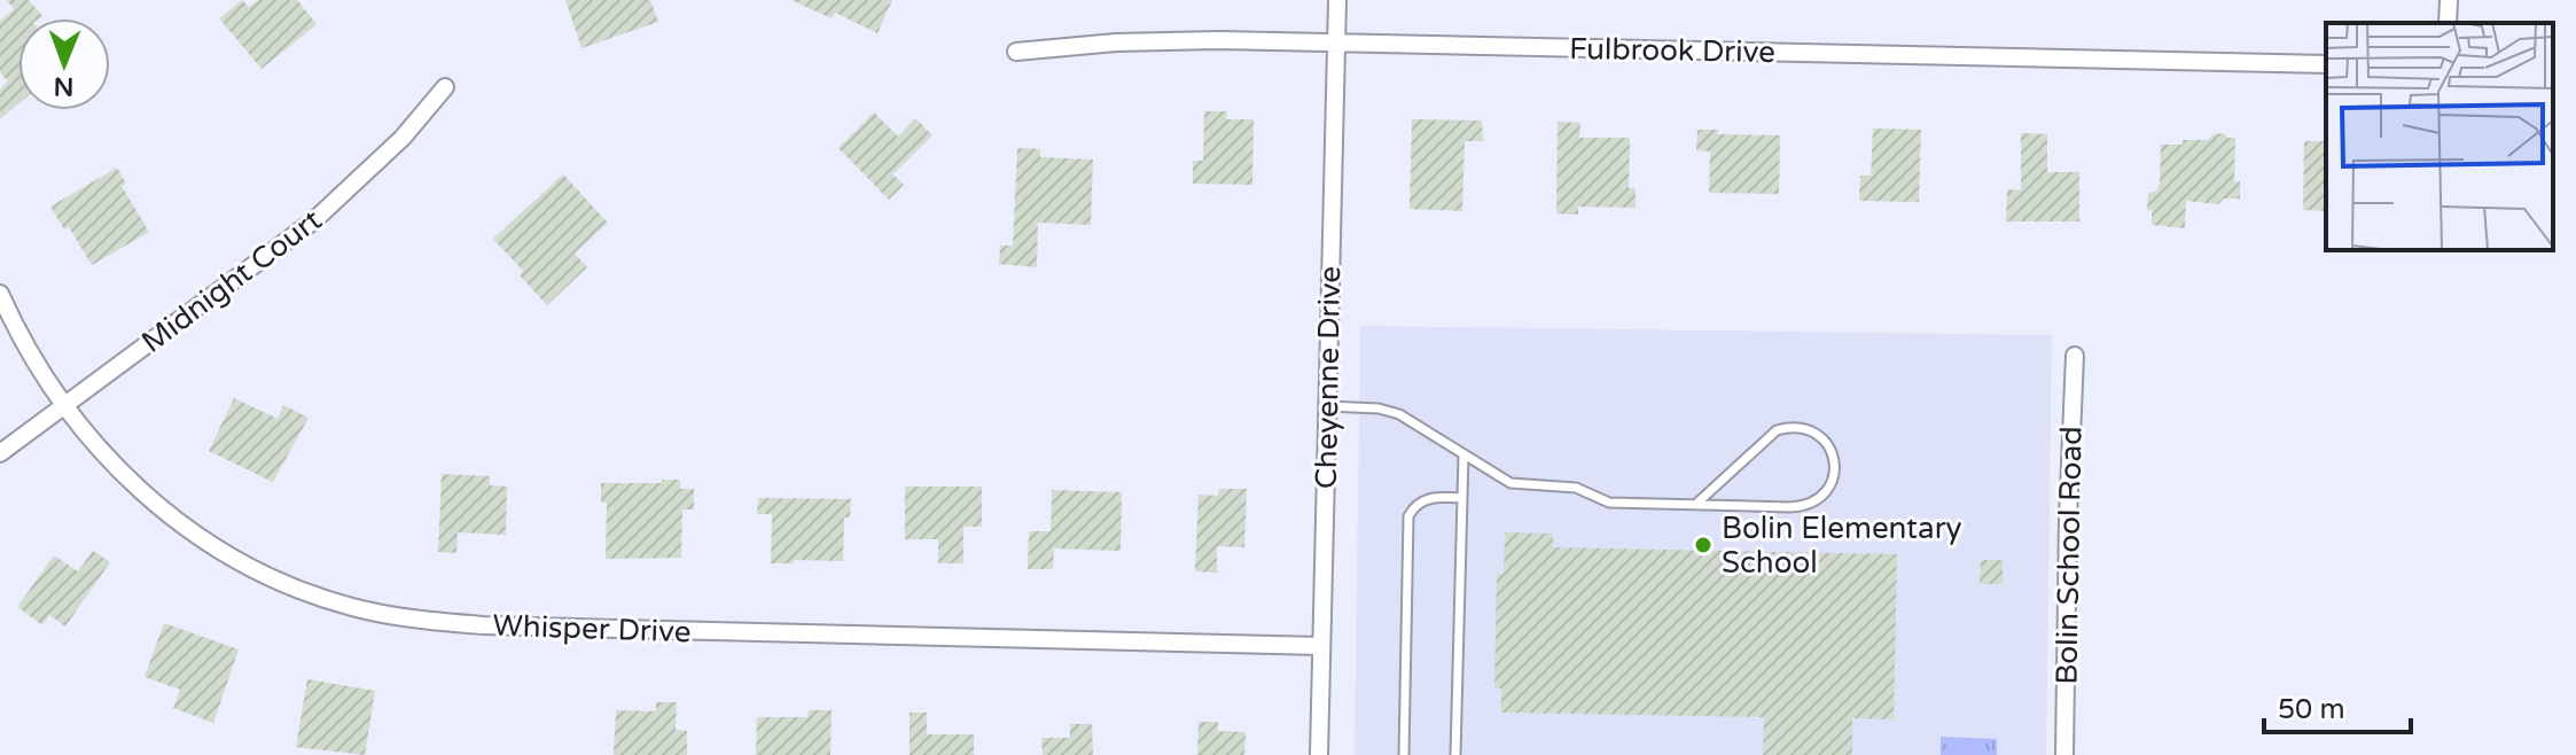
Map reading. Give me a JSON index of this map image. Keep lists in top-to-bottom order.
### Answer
{
  "streets": {
    "street": [
      "Fulbrook Drive",
      "Midnight Court",
      "Cheyenne Drive",
      "Bolin School Road",
      "Whisper Drive"
    ]
  },
  "crossings": [
    ["Fulbrook Drive", "Cheyenne Drive"],
    ["Midnight Court", "Whisper Drive"],
    ["Cheyenne Drive", "Whisper Drive"]
  ],
  "places": ["Bolin Elementary School"],
  "scale_bar": "50 m",
  "north": "bottom"
}
